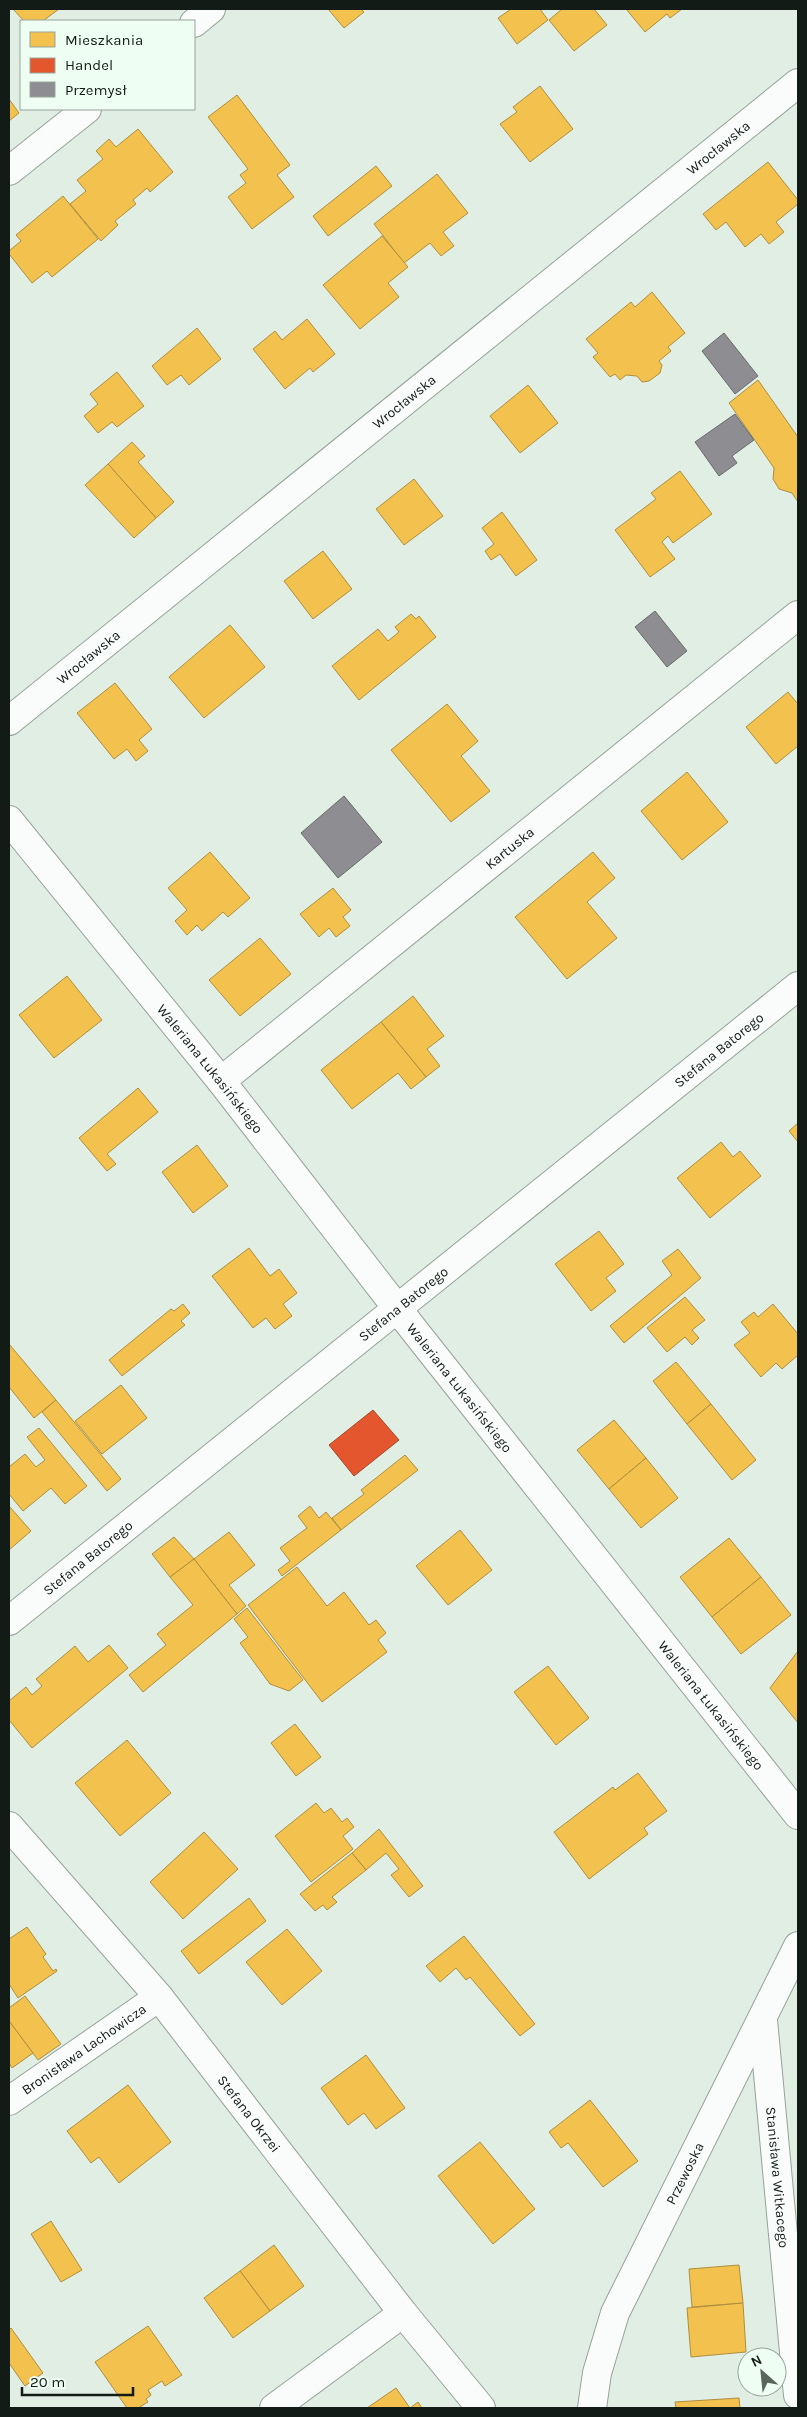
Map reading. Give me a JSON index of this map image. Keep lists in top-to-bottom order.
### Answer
{
  "streets": {
    "street": [
      "Wrocławska",
      "Kartuska",
      "Stefana Batorego",
      "Waleriana Łukasińskiego",
      "Bronisława Lachowicza",
      "Stefana Okrzei",
      "Przewoska",
      "Stanisława Witkacego"
    ]
  },
  "crossings": [
    ["Kartuska", "Waleriana Łukasińskiego"],
    ["Stefana Batorego", "Waleriana Łukasińskiego"],
    ["Bronisława Lachowicza", "Stefana Okrzei"],
    ["Przewoska", "Stanisława Witkacego"]
  ],
  "legend": ["Mieszkania", "Handel", "Przemysł"],
  "scale_bar": "20 m",
  "north": "top left"
}
